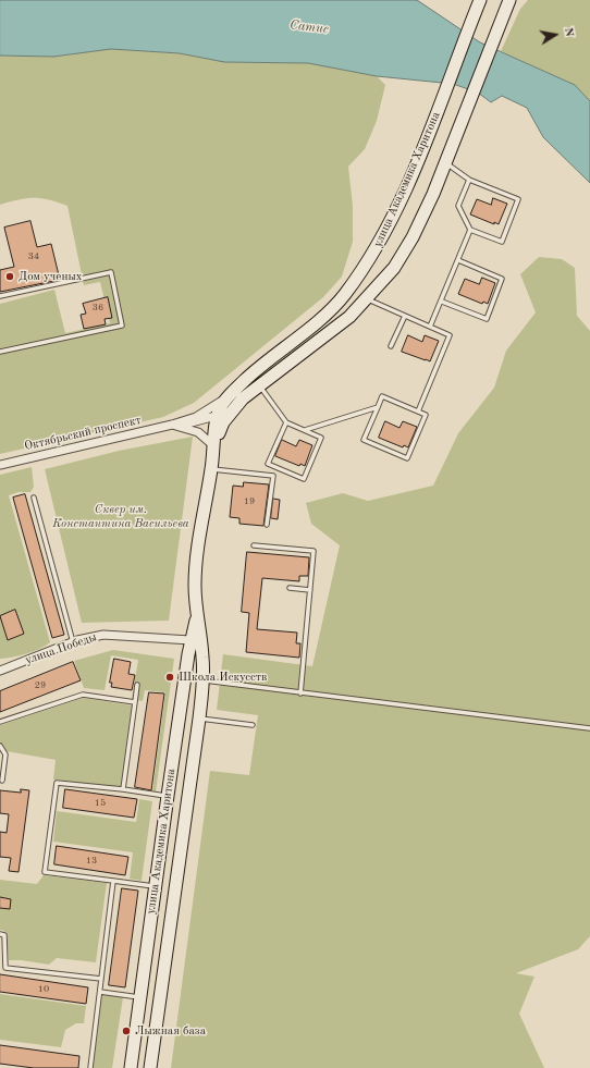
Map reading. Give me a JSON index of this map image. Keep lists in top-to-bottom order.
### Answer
{
  "streets": {
    "main road": ["улица Академика Харитона"],
    "street": ["Октябрьский проспект", "улица Победы"]
  },
  "crossings": [
    ["улица Академика Харитона", "Октябрьский проспект"],
    ["улица Академика Харитона", "улица Победы"]
  ],
  "water": ["Сатис"],
  "parks": ["Сквер им. Константина Васильева"],
  "places": ["Дом ученых", "Школа Искусств", "Лыжная база"],
  "house_numbers": [
    "34",
    "36",
    "19",
    "29",
    "15",
    "13",
    "10"
  ],
  "north": "right"
}
